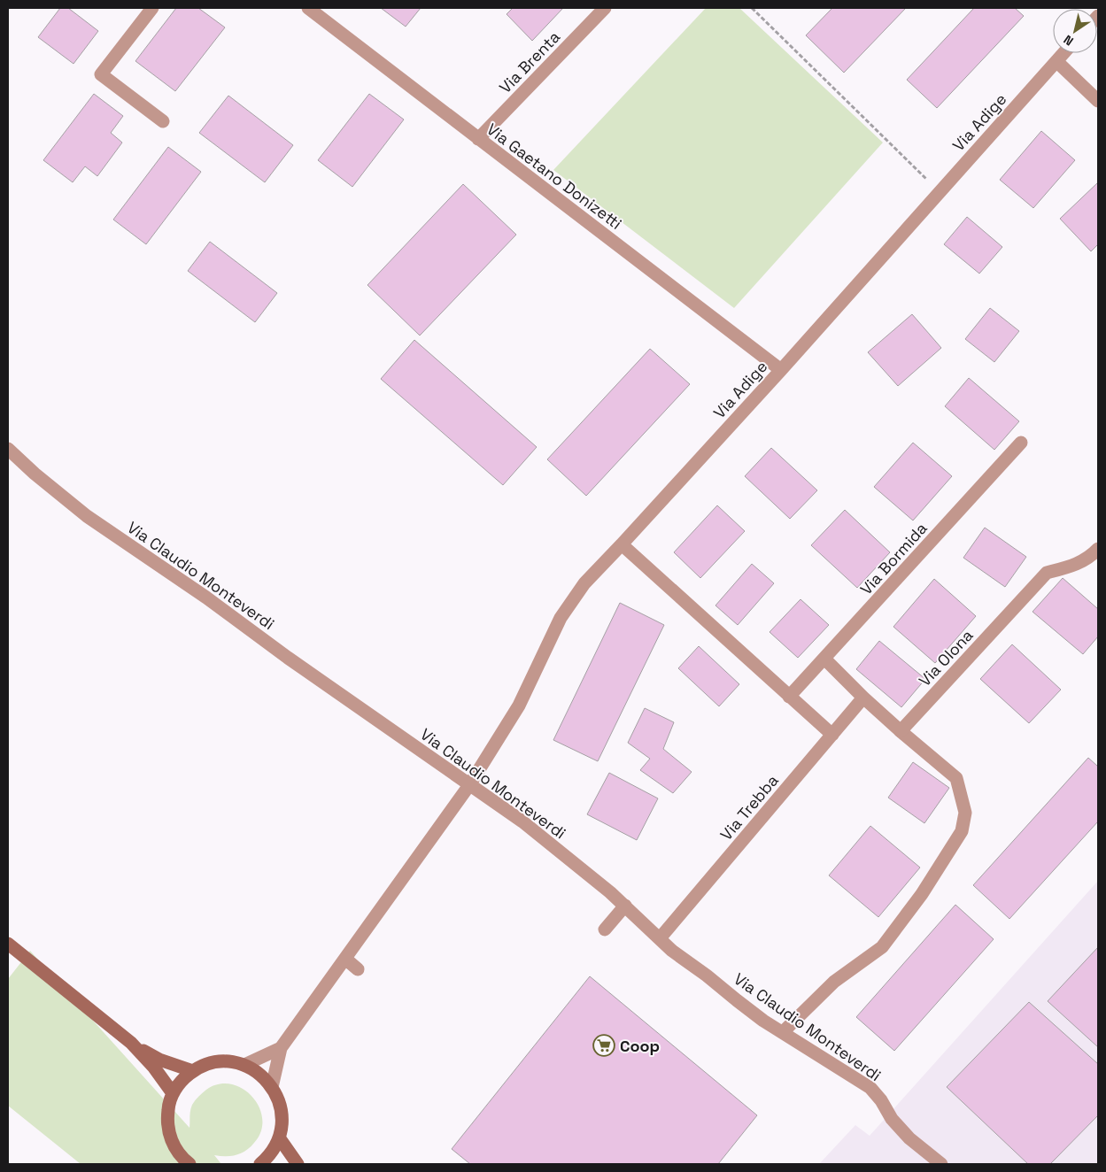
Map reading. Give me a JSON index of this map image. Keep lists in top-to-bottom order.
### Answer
{
  "streets": {
    "street": [
      "Via Brenta",
      "Via Adige",
      "Via Gaetano Donizetti",
      "Via Bormida",
      "Via Claudio Monteverdi",
      "Via Olona",
      "Via Trebba"
    ]
  },
  "crossings": [
    ["Via Brenta", "Via Gaetano Donizetti"],
    ["Via Adige", "Via Gaetano Donizetti"],
    ["Via Adige", "Via Claudio Monteverdi"],
    ["Via Claudio Monteverdi", "Via Trebba"]
  ],
  "places": {
    "supermarket": ["Coop"]
  },
  "north": "bottom left"
}
